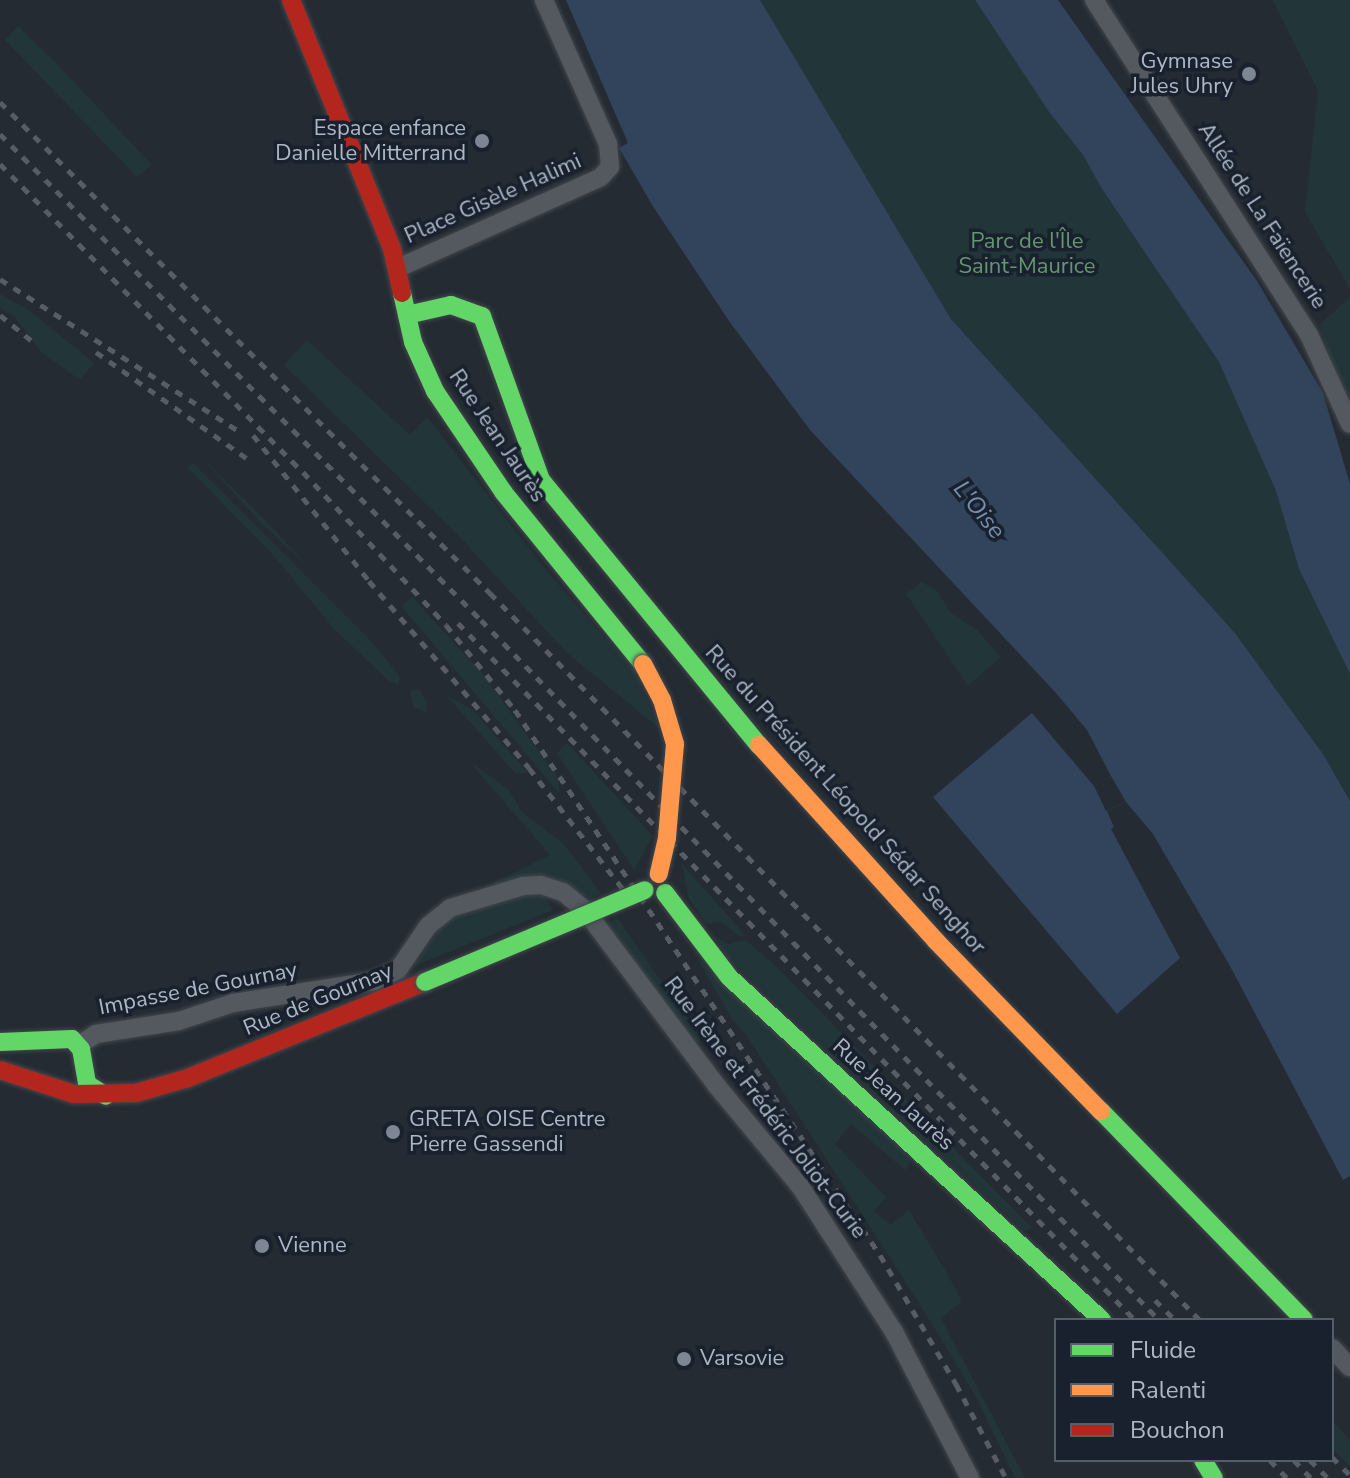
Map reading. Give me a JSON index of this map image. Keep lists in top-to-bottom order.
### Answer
{
  "streets": {
    "street": [
      "Place Gisèle Halimi",
      "Allée de La Faïencerie",
      "Rue Jean Jaurès",
      "Rue du Président Léopold Sédar Senghor",
      "Impasse de Gournay",
      "Rue de Gournay",
      "Rue Irène et Frédéric Joliot-Curie"
    ]
  },
  "crossings": [
    ["Place Gisèle Halimi", "Rue Jean Jaurès"],
    ["Rue Jean Jaurès", "Rue du Président Léopold Sédar Senghor"],
    ["Rue Jean Jaurès", "Rue de Gournay"],
    ["Impasse de Gournay", "Rue Irène et Frédéric Joliot-Curie"]
  ],
  "water": ["L'Oise"],
  "parks": ["Parc de l'Île Saint-Maurice"],
  "places": [
    "Gymnase Jules Uhry",
    "Espace enfance Danielle Mitterrand",
    "GRETA OISE Centre Pierre Gassendi",
    "Vienne",
    "Varsovie"
  ],
  "legend": ["Fluide", "Ralenti", "Bouchon"]
}
